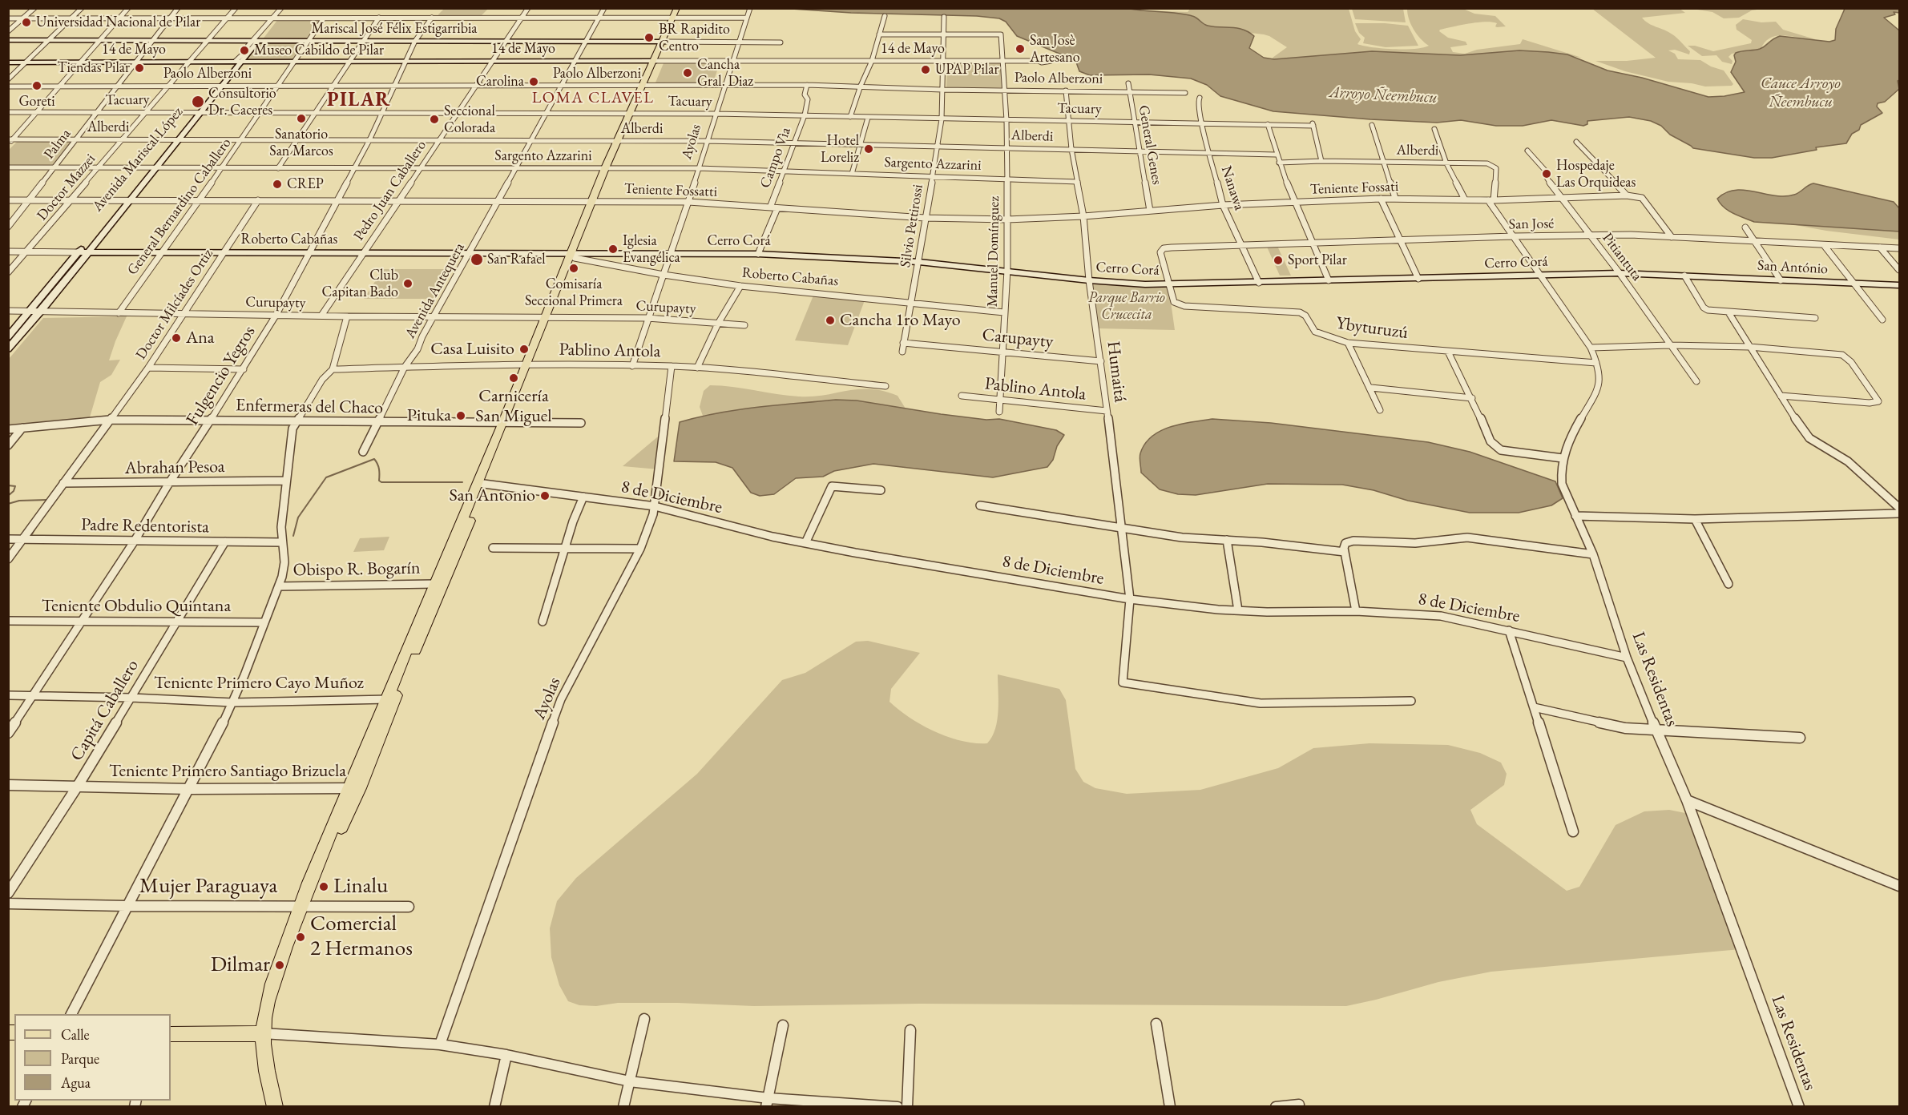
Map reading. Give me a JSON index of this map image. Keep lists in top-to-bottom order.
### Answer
{
  "streets": {
    "main road": [
      "Mariscal José Félix Estigarribia",
      "14 de Mayo",
      "Avenida Mariscal López",
      "Roberto Cabañas",
      "Cerro Corá",
      "San António"
    ],
    "street": [
      "Paolo Alberzoni",
      "Tacuary",
      "Alberdi",
      "Ayolas",
      "Palma",
      "General Genes",
      "Sargento Azzarini",
      "Campo Vìa",
      "Doctor Mazzei",
      "Nanawa",
      "Teniente Fossati",
      "Pedro Juan Caballero",
      "Teniente Fossatti",
      "General Bernardino Caballero",
      "San José",
      "Silvio Pettirossi",
      "Manuel Domínguez",
      "Pitiantuta",
      "Avenida Antequera",
      "Curupayty",
      "Doctor Milcíades Ortiz",
      "Ybyturuzú",
      "Carupayty",
      "Pablino Antola",
      "Humaitá",
      "Fulgencio Yegros",
      "Enfermeras del Chaco",
      "Abrahan Pesoa",
      "8 de Diciembre",
      "Padre Redentorista",
      "Obispo R. Bogarín",
      "Teniente Obdulio Quintana",
      "Las Residentas",
      "Teniente Primero Cayo Muñoz",
      "Capitá Caballero",
      "Teniente Primero Santiago Brizuela",
      "Mujer Paraguaya"
    ]
  },
  "crossings": [
    ["Mariscal José Félix Estigarribia", "Ayolas"],
    ["Mariscal José Félix Estigarribia", "Palma"],
    ["Mariscal José Félix Estigarribia", "Avenida Mariscal López"],
    ["Mariscal José Félix Estigarribia", "Doctor Mazzei"],
    ["Mariscal José Félix Estigarribia", "Pedro Juan Caballero"],
    ["Mariscal José Félix Estigarribia", "General Bernardino Caballero"],
    ["Mariscal José Félix Estigarribia", "Avenida Antequera"],
    ["Mariscal José Félix Estigarribia", "Fulgencio Yegros"],
    ["14 de Mayo", "Ayolas"],
    ["14 de Mayo", "Palma"],
    ["14 de Mayo", "Avenida Mariscal López"],
    ["14 de Mayo", "Doctor Mazzei"],
    ["14 de Mayo", "Pedro Juan Caballero"],
    ["14 de Mayo", "General Bernardino Caballero"],
    ["14 de Mayo", "Silvio Pettirossi"],
    ["14 de Mayo", "Manuel Domínguez"],
    ["14 de Mayo", "Avenida Antequera"],
    ["14 de Mayo", "Fulgencio Yegros"],
    ["Paolo Alberzoni", "Ayolas"],
    ["Paolo Alberzoni", "Palma"],
    ["Paolo Alberzoni", "General Genes"],
    ["Paolo Alberzoni", "Avenida Mariscal López"],
    ["Paolo Alberzoni", "Doctor Mazzei"],
    ["Paolo Alberzoni", "Pedro Juan Caballero"],
    ["Paolo Alberzoni", "General Bernardino Caballero"],
    ["Paolo Alberzoni", "Silvio Pettirossi"],
    ["Paolo Alberzoni", "Manuel Domínguez"],
    ["Paolo Alberzoni", "Avenida Antequera"],
    ["Paolo Alberzoni", "Humaitá"],
    ["Paolo Alberzoni", "Fulgencio Yegros"],
    ["Tacuary", "Alberdi"],
    ["Tacuary", "Ayolas"],
    ["Tacuary", "Palma"],
    ["Tacuary", "General Genes"],
    ["Tacuary", "Campo Vìa"],
    ["Tacuary", "Avenida Mariscal López"],
    ["Tacuary", "Doctor Mazzei"],
    ["Tacuary", "Nanawa"],
    ["Tacuary", "Pedro Juan Caballero"],
    ["Tacuary", "General Bernardino Caballero"],
    ["Tacuary", "Silvio Pettirossi"],
    ["Tacuary", "Manuel Domínguez"],
    ["Tacuary", "Avenida Antequera"],
    ["Tacuary", "Humaitá"],
    ["Tacuary", "Fulgencio Yegros"],
    ["Alberdi", "Ayolas"],
    ["Alberdi", "Palma"],
    ["Alberdi", "General Genes"],
    ["Alberdi", "Campo Vìa"],
    ["Alberdi", "Avenida Mariscal López"],
    ["Alberdi", "Doctor Mazzei"],
    ["Alberdi", "Nanawa"],
    ["Alberdi", "Teniente Fossati"],
    ["Alberdi", "Pedro Juan Caballero"],
    ["Alberdi", "General Bernardino Caballero"],
    ["Alberdi", "Silvio Pettirossi"],
    ["Alberdi", "Manuel Domínguez"],
    ["Alberdi", "Avenida Antequera"],
    ["Alberdi", "Humaitá"],
    ["Alberdi", "Fulgencio Yegros"],
    ["Alberdi", "Las Residentas"],
    ["Ayolas", "Sargento Azzarini"],
    ["Ayolas", "Teniente Fossatti"],
    ["Ayolas", "Roberto Cabañas"],
    ["Ayolas", "Cerro Corá"],
    ["Ayolas", "Curupayty"],
    ["Ayolas", "Pablino Antola"],
    ["Ayolas", "8 de Diciembre"],
    ["Palma", "Sargento Azzarini"],
    ["Palma", "Teniente Fossatti"],
    ["General Genes", "Teniente Fossati"],
    ["Sargento Azzarini", "Campo Vìa"],
    ["Sargento Azzarini", "Avenida Mariscal López"],
    ["Sargento Azzarini", "Doctor Mazzei"],
    ["Sargento Azzarini", "Pedro Juan Caballero"],
    ["Sargento Azzarini", "General Bernardino Caballero"],
    ["Sargento Azzarini", "Silvio Pettirossi"],
    ["Sargento Azzarini", "Manuel Domínguez"],
    ["Sargento Azzarini", "Avenida Antequera"],
    ["Sargento Azzarini", "Humaitá"],
    ["Sargento Azzarini", "Fulgencio Yegros"],
    ["Campo Vìa", "Teniente Fossatti"],
    ["Campo Vìa", "Cerro Corá"],
    ["Avenida Mariscal López", "Teniente Fossatti"],
    ["Avenida Mariscal López", "Roberto Cabañas"],
    ["Avenida Mariscal López", "Curupayty"],
    ["Doctor Mazzei", "Teniente Fossatti"],
    ["Doctor Mazzei", "Roberto Cabañas"],
    ["Nanawa", "Teniente Fossati"],
    ["Nanawa", "San José"],
    ["Nanawa", "Cerro Corá"],
    ["Teniente Fossati", "Teniente Fossatti"],
    ["Teniente Fossati", "Pitiantuta"],
    ["Teniente Fossati", "Humaitá"],
    ["Teniente Fossati", "Las Residentas"],
    ["Pedro Juan Caballero", "Teniente Fossatti"],
    ["Pedro Juan Caballero", "Roberto Cabañas"],
    ["Pedro Juan Caballero", "Curupayty"],
    ["Teniente Fossatti", "General Bernardino Caballero"],
    ["Teniente Fossatti", "Silvio Pettirossi"],
    ["Teniente Fossatti", "Manuel Domínguez"],
    ["Teniente Fossatti", "Avenida Antequera"],
    ["Teniente Fossatti", "Doctor Milcíades Ortiz"],
    ["Teniente Fossatti", "Humaitá"],
    ["Teniente Fossatti", "Fulgencio Yegros"],
    ["General Bernardino Caballero", "Roberto Cabañas"],
    ["General Bernardino Caballero", "Curupayty"],
    ["San José", "Cerro Corá"],
    ["San José", "Pitiantuta"],
    ["San José", "Ybyturuzú"],
    ["San José", "Las Residentas"],
    ["Silvio Pettirossi", "Roberto Cabañas"],
    ["Silvio Pettirossi", "Cerro Corá"],
    ["Silvio Pettirossi", "Manuel Domínguez"],
    ["Silvio Pettirossi", "Carupayty"],
    ["Roberto Cabañas", "Cerro Corá"],
    ["Roberto Cabañas", "Manuel Domínguez"],
    ["Roberto Cabañas", "Avenida Antequera"],
    ["Roberto Cabañas", "Doctor Milcíades Ortiz"],
    ["Roberto Cabañas", "Fulgencio Yegros"],
    ["Cerro Corá", "Manuel Domínguez"],
    ["Cerro Corá", "Pitiantuta"],
    ["Cerro Corá", "San António"],
    ["Cerro Corá", "Ybyturuzú"],
    ["Cerro Corá", "Humaitá"],
    ["Cerro Corá", "Las Residentas"],
    ["Manuel Domínguez", "Carupayty"],
    ["Manuel Domínguez", "Pablino Antola"],
    ["Avenida Antequera", "Curupayty"],
    ["Avenida Antequera", "Pablino Antola"],
    ["Avenida Antequera", "Enfermeras del Chaco"],
    ["Curupayty", "Doctor Milcíades Ortiz"],
    ["Curupayty", "Fulgencio Yegros"],
    ["Doctor Milcíades Ortiz", "Enfermeras del Chaco"],
    ["Doctor Milcíades Ortiz", "Abrahan Pesoa"],
    ["Doctor Milcíades Ortiz", "Padre Redentorista"],
    ["Ybyturuzú", "Las Residentas"],
    ["Carupayty", "Humaitá"],
    ["Pablino Antola", "Humaitá"],
    ["Humaitá", "8 de Diciembre"],
    ["Fulgencio Yegros", "Enfermeras del Chaco"],
    ["Fulgencio Yegros", "Abrahan Pesoa"],
    ["Fulgencio Yegros", "Padre Redentorista"],
    ["Fulgencio Yegros", "Teniente Obdulio Quintana"],
    ["Fulgencio Yegros", "Teniente Primero Cayo Muñoz"],
    ["8 de Diciembre", "Las Residentas"],
    ["Padre Redentorista", "Capitá Caballero"],
    ["Teniente Obdulio Quintana", "Capitá Caballero"],
    ["Teniente Primero Cayo Muñoz", "Capitá Caballero"],
    ["Capitá Caballero", "Teniente Primero Santiago Brizuela"]
  ],
  "districts": ["LOMA CLAVEL", "PILAR"],
  "water": ["Cauce Arroyo Ñeembucu", "Arroyo Ñeembucu"],
  "parks": ["Parque Barrio Crucecita"],
  "places": [
    "Universidad Nacional de Pilar",
    "BR Rapidito Centro",
    "San Josè Artesano",
    "Museo Cabildo de Pilar",
    "Tiendas Pilar",
    "UPAP Pilar",
    "Cancha Gral. Diaz",
    "Carolina",
    "Goreti",
    "Consultorio Dr. Caceres",
    "Sanatorio San Marcos",
    "Seccional Colorada",
    "Hotel Loreliz",
    "Hospedaje Las Orquideas",
    "CREP",
    "Iglesia Evangélica",
    "San Rafael",
    "Sport Pilar",
    "Comisaría Seccional Primera",
    "Club Capitan Bado",
    "Cancha 1ro Mayo",
    "Ana",
    "Casa Luisito",
    "Carnicería San Miguel",
    "Pituka",
    "San Antonio",
    "Linalu",
    "Comercial 2 Hermanos",
    "Dilmar"
  ],
  "legend": ["Calle", "Parque", "Agua"]
}
